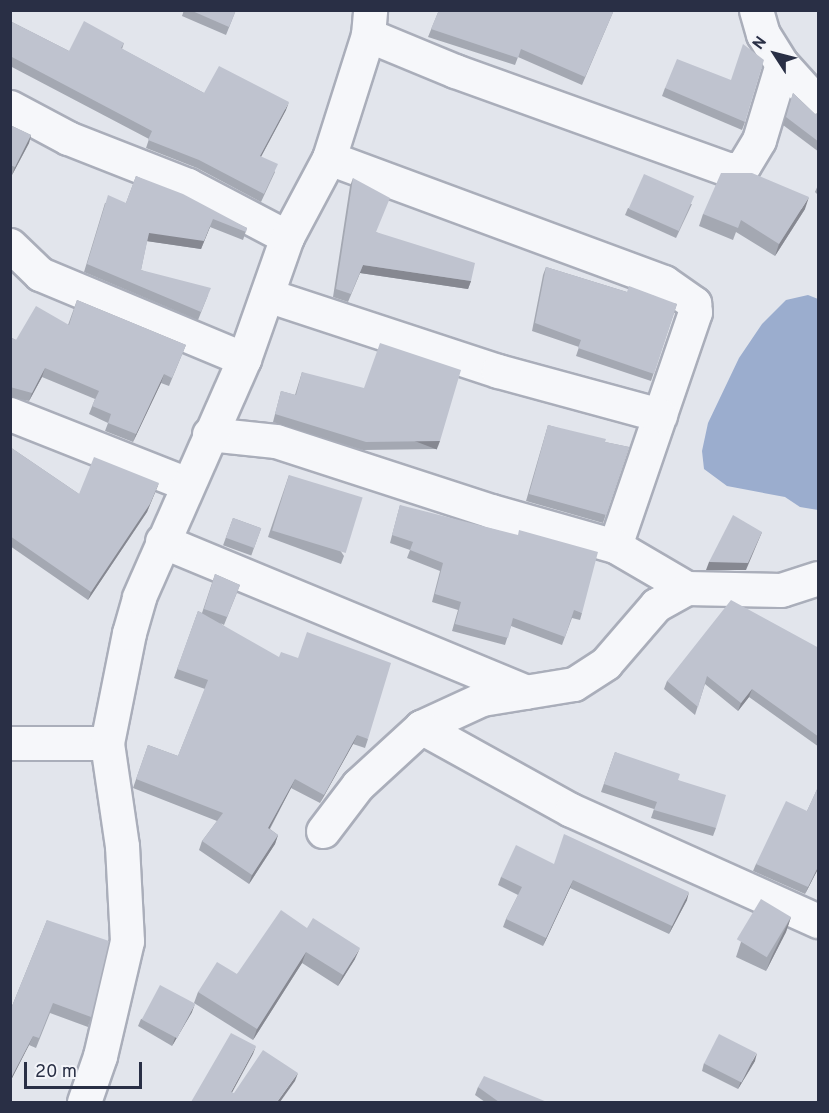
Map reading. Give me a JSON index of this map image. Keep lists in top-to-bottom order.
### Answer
{
  "scale_bar": "20 m",
  "north": "top left"
}
